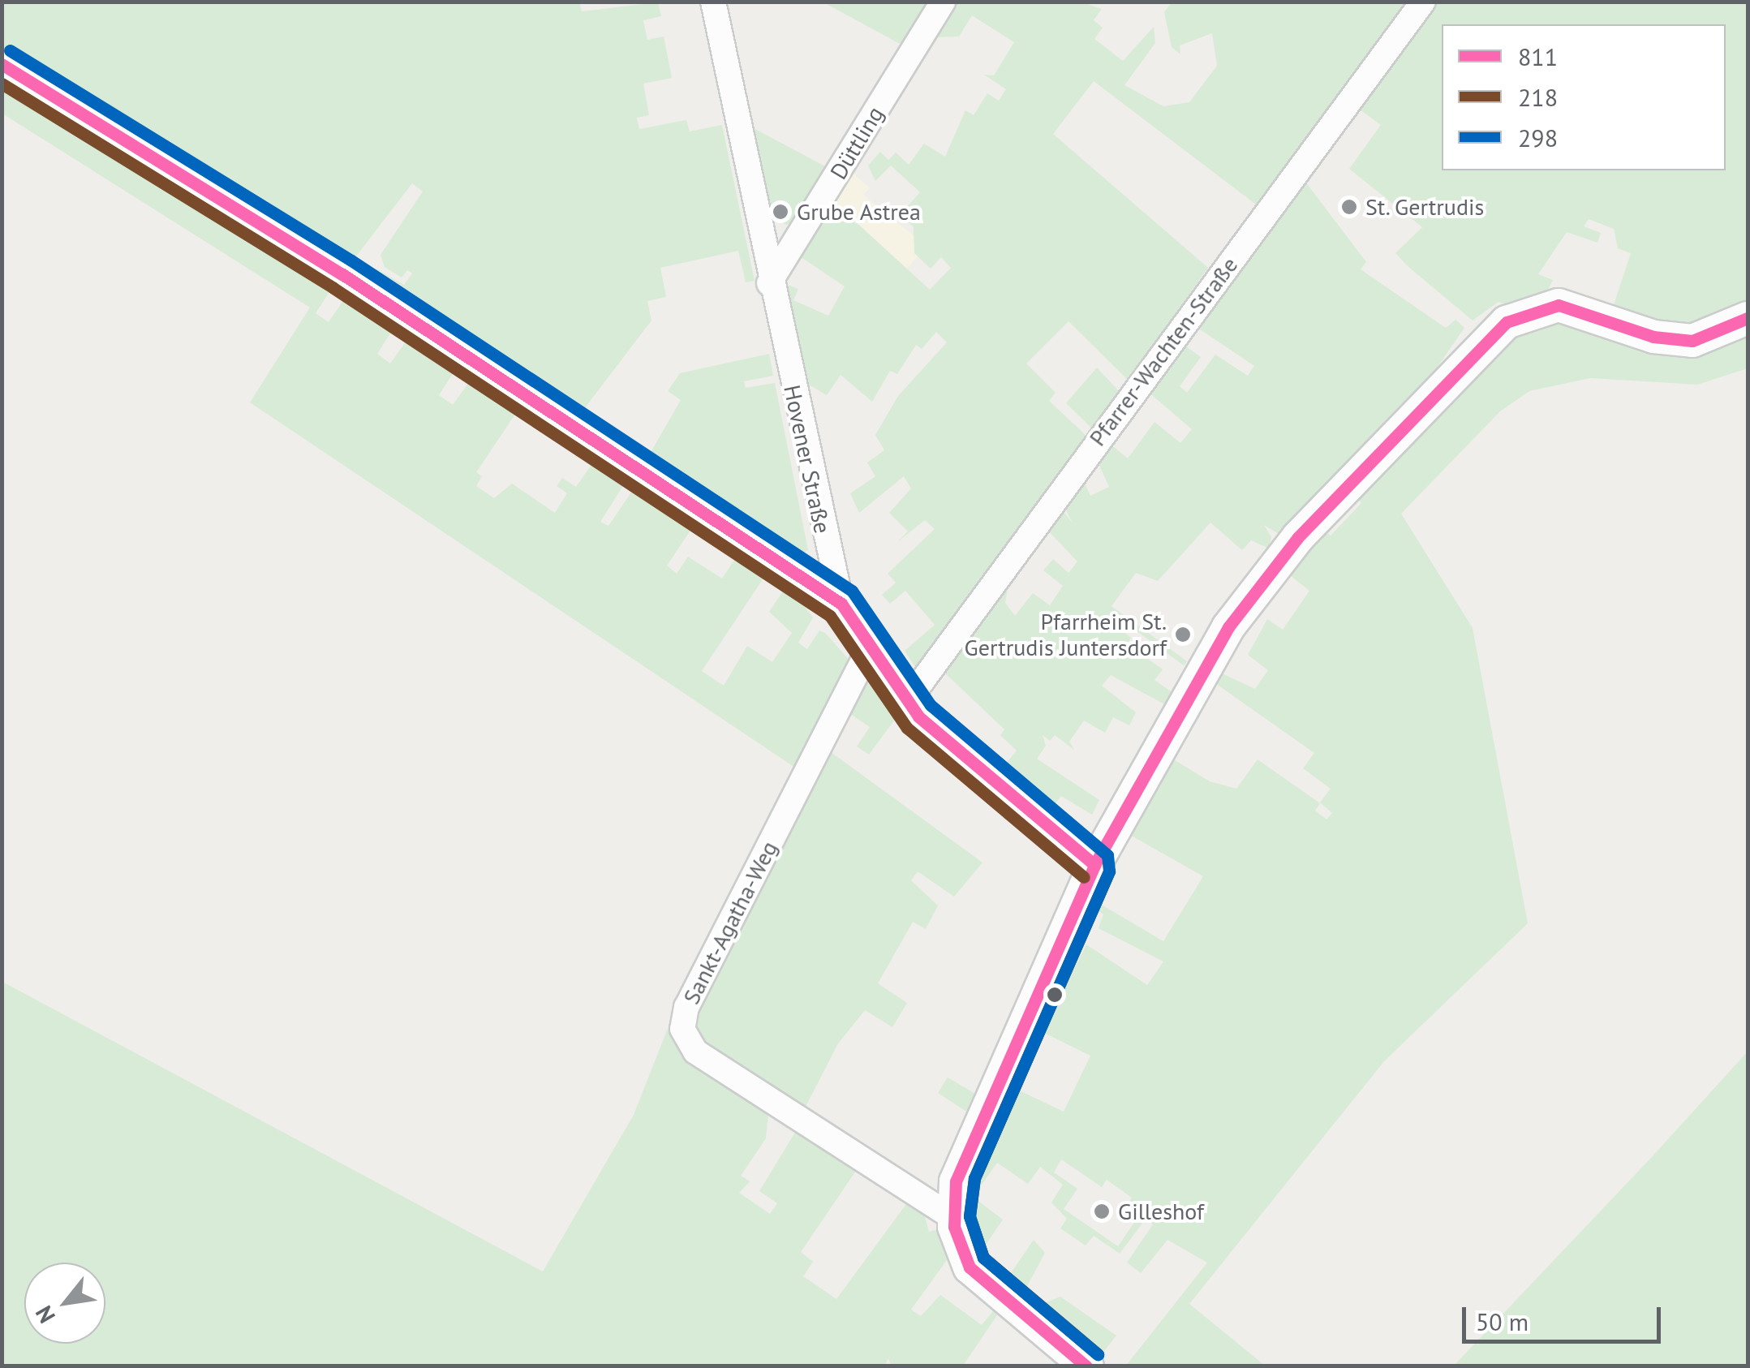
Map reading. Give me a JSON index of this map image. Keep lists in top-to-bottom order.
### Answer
{
  "streets": {
    "street": [
      "Düttling",
      "Pfarrer-Wachten-Straße",
      "Hovener Straße",
      "Sankt-Agatha-Weg"
    ]
  },
  "crossings": [
    ["Düttling", "Hovener Straße"],
    ["Pfarrer-Wachten-Straße", "Hovener Straße"],
    ["Hovener Straße", "Sankt-Agatha-Weg"]
  ],
  "places": [
    "St. Gertrudis",
    "Grube Astrea",
    "Pfarrheim St. Gertrudis Juntersdorf",
    "Gilleshof"
  ],
  "lines": ["transit line 298", "transit line 811", "transit line 218"],
  "legend": ["811", "218", "298"],
  "scale_bar": "50 m",
  "north": "bottom left"
}
